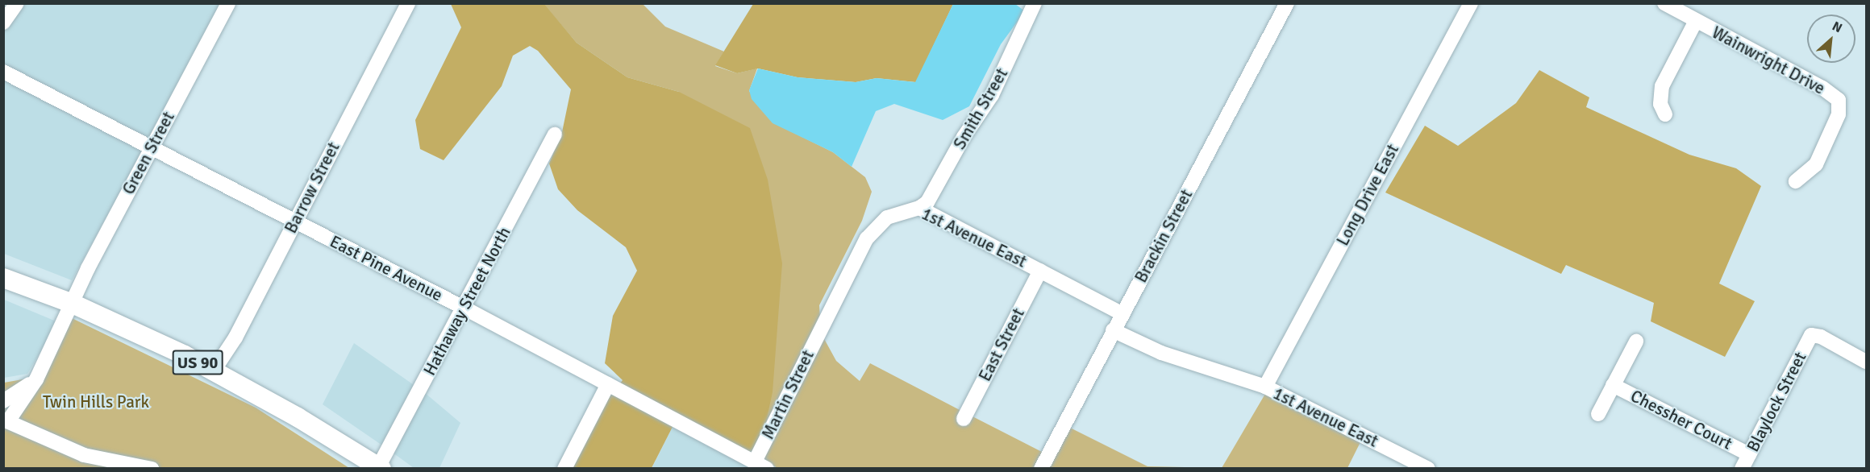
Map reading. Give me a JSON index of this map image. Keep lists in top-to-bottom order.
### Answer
{
  "streets": {
    "main road": ["US 90"],
    "street": [
      "Wainwright Drive",
      "Smith Street",
      "Green Street",
      "Barrow Street",
      "Long Drive East",
      "Brackin Street",
      "1st Avenue East",
      "East Pine Avenue",
      "Hathaway Street North",
      "East Street",
      "Martin Street",
      "Blaylock Street",
      "Chessher Court"
    ]
  },
  "crossings": [
    ["Smith Street", "1st Avenue East"],
    ["Green Street", "East Pine Avenue"],
    ["Green Street", "US 90"],
    ["Barrow Street", "East Pine Avenue"],
    ["Barrow Street", "US 90"],
    ["Long Drive East", "1st Avenue East"],
    ["Brackin Street", "1st Avenue East"],
    ["1st Avenue East", "East Street"],
    ["1st Avenue East", "Martin Street"],
    ["East Pine Avenue", "Hathaway Street North"],
    ["East Pine Avenue", "Martin Street"],
    ["Hathaway Street North", "US 90"],
    ["Blaylock Street", "Chessher Court"]
  ],
  "parks": ["Twin Hills Park"],
  "north": "top right"
}
